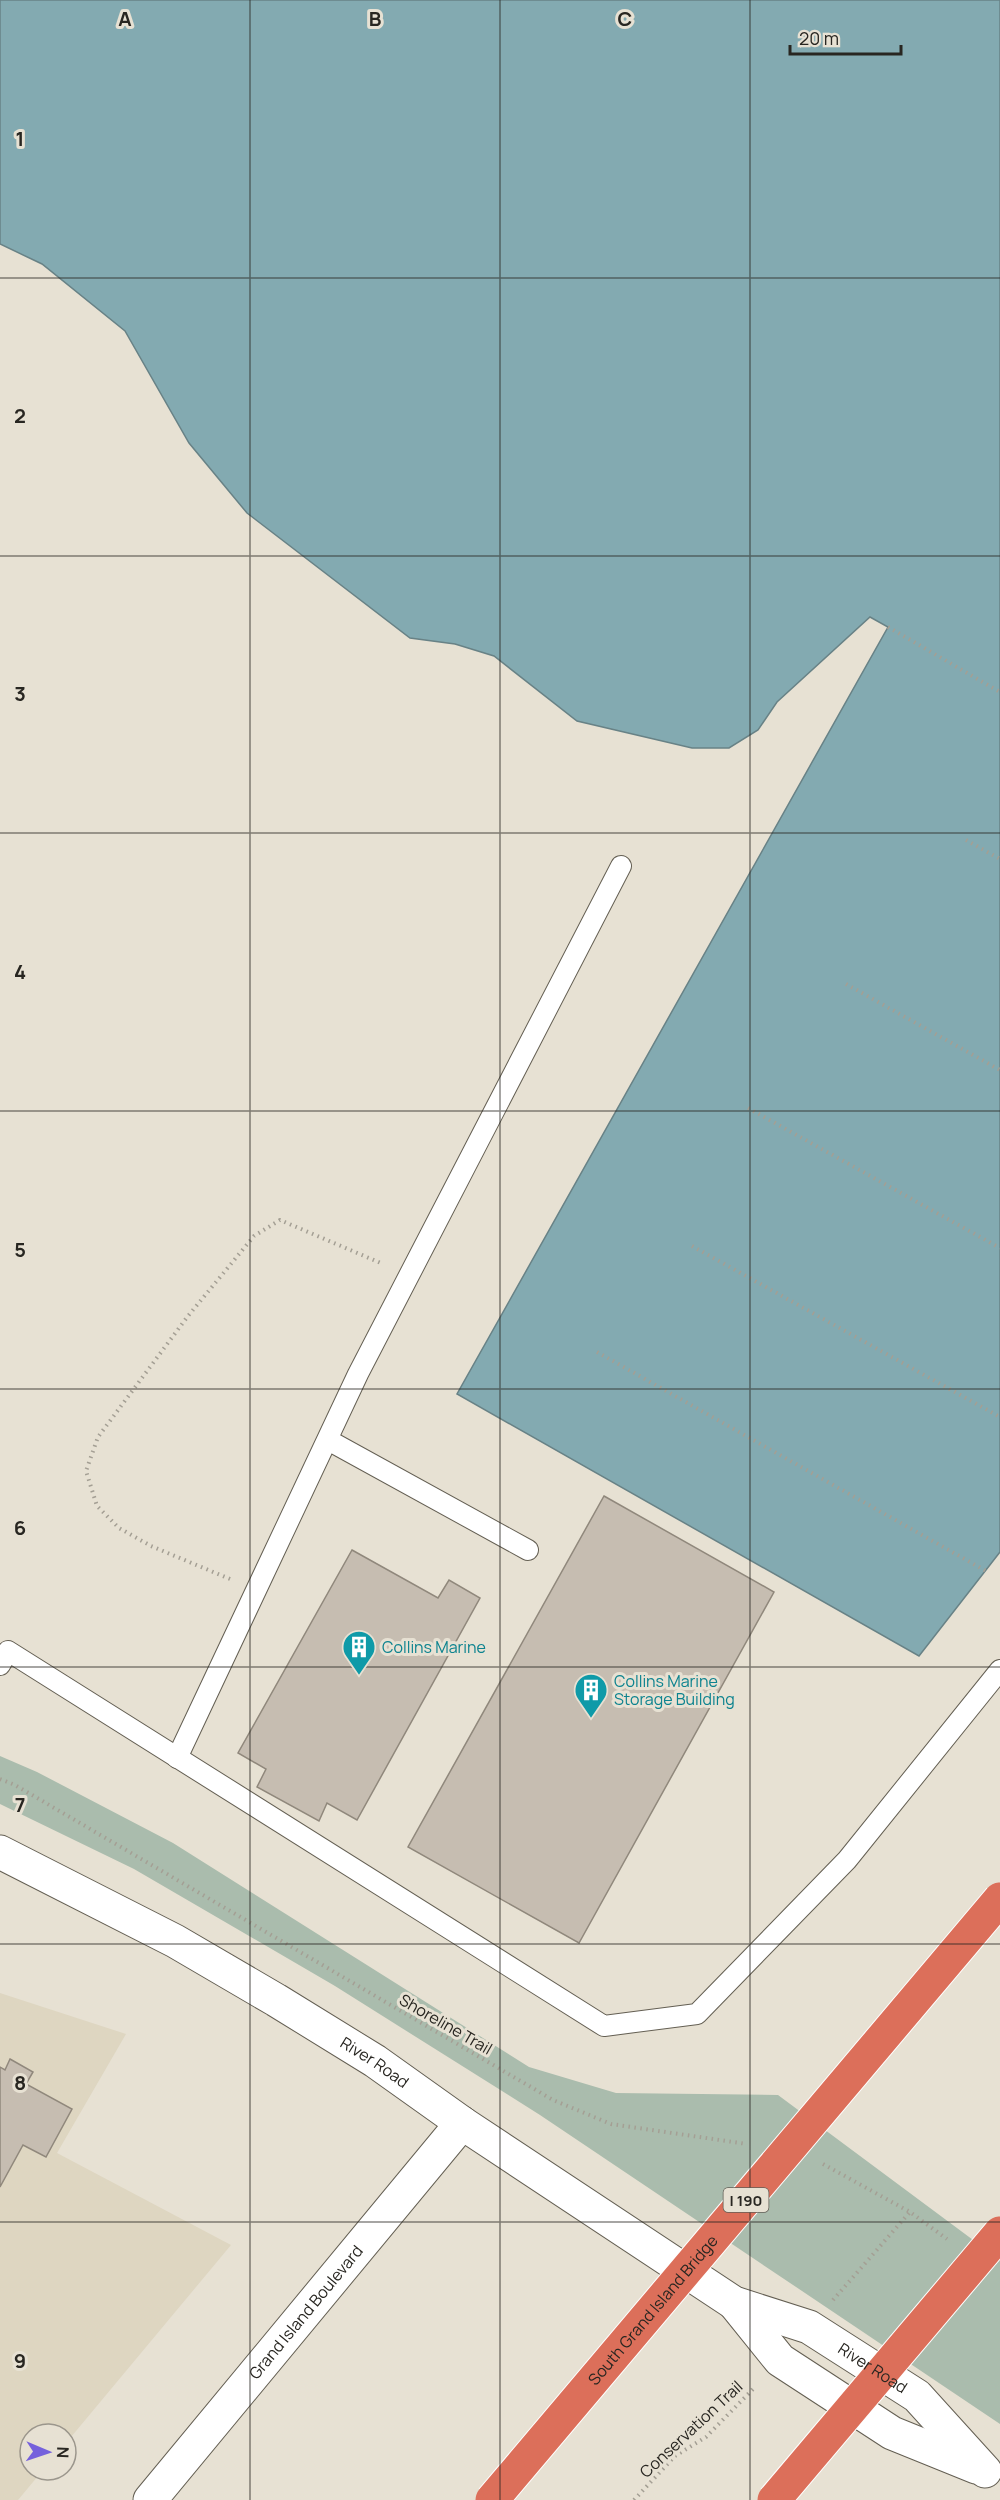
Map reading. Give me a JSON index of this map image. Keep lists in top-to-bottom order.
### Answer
{
  "streets": {
    "highway": ["I 190", "South Grand Island Bridge"],
    "main road": ["River Road", "Grand Island Boulevard"],
    "path": ["Shoreline Trail", "Conservation Trail"]
  },
  "crossings": [
    ["River Road", "Grand Island Boulevard"]
  ],
  "places": {
    "building": ["Collins Marine", "Collins Marine Storage Building"]
  },
  "scale_bar": "20 m",
  "north": "right",
  "grid": {
    "columns": ["A", "B", "C"],
    "rows": [
      "1",
      "2",
      "3",
      "4",
      "5",
      "6",
      "7",
      "8",
      "9"
    ]
  }
}
